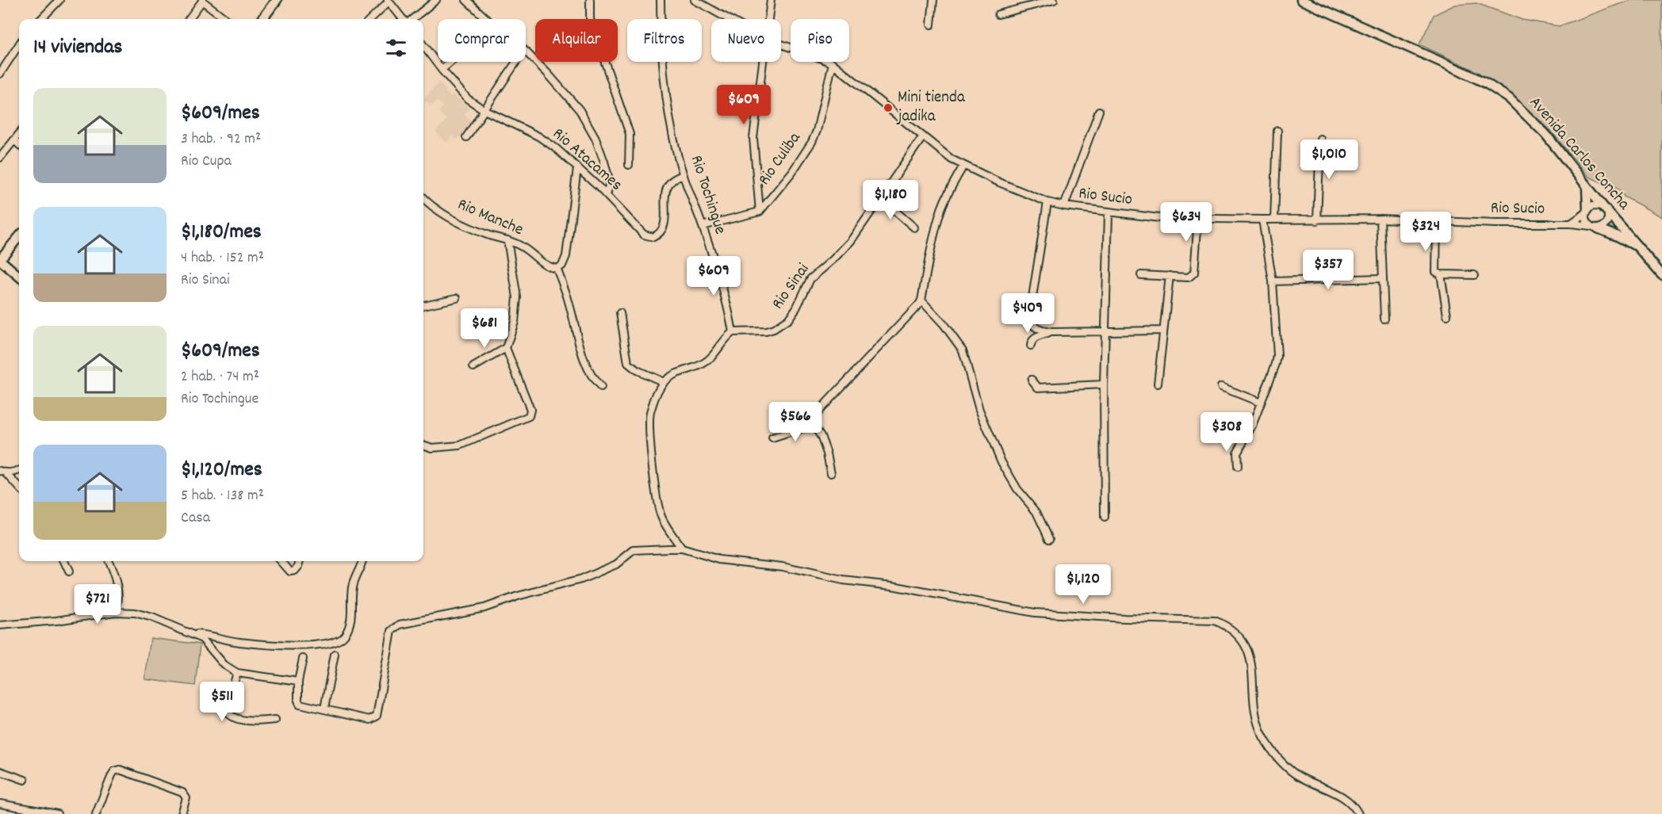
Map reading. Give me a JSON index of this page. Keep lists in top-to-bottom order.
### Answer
{
  "streets": {
    "street": [
      "Avenida Carlos Concha",
      "Rio Culiba",
      "Rio Atacames",
      "Rio Tochingue",
      "Rio Sucio",
      "Rio Manche",
      "Rio Sinai"
    ]
  },
  "crossings": [
    ["Avenida Carlos Concha", "Rio Sucio"],
    ["Rio Culiba", "Rio Sucio"],
    ["Rio Atacames", "Rio Tochingue"],
    ["Rio Tochingue", "Rio Sinai"],
    ["Rio Sucio", "Rio Sinai"]
  ],
  "places": ["Mini tienda jadika"],
  "page": {
    "chip": [
      "Comprar",
      "Alquilar",
      "Filtros",
      "Nuevo",
      "Piso"
    ],
    "heading": "14 viviendas",
    "list": [
      {
        "name": "$609/mes",
        "note": "3 hab. · 92 m² · Rio Cupa"
      },
      {
        "name": "$1,180/mes",
        "note": "4 hab. · 152 m² · Rio Sinai"
      },
      {
        "name": "$609/mes",
        "note": "2 hab. · 74 m² · Rio Tochingue"
      },
      {
        "name": "$1,120/mes",
        "note": "5 hab. · 138 m² · Casa"
      }
    ],
    "price": [
      "$609",
      "$1,010",
      "$1,180",
      "$634",
      "$324",
      "$357",
      "$609",
      "$409",
      "$681",
      "$566",
      "$308",
      "$1,120",
      "$721",
      "$511"
    ]
  }
}
